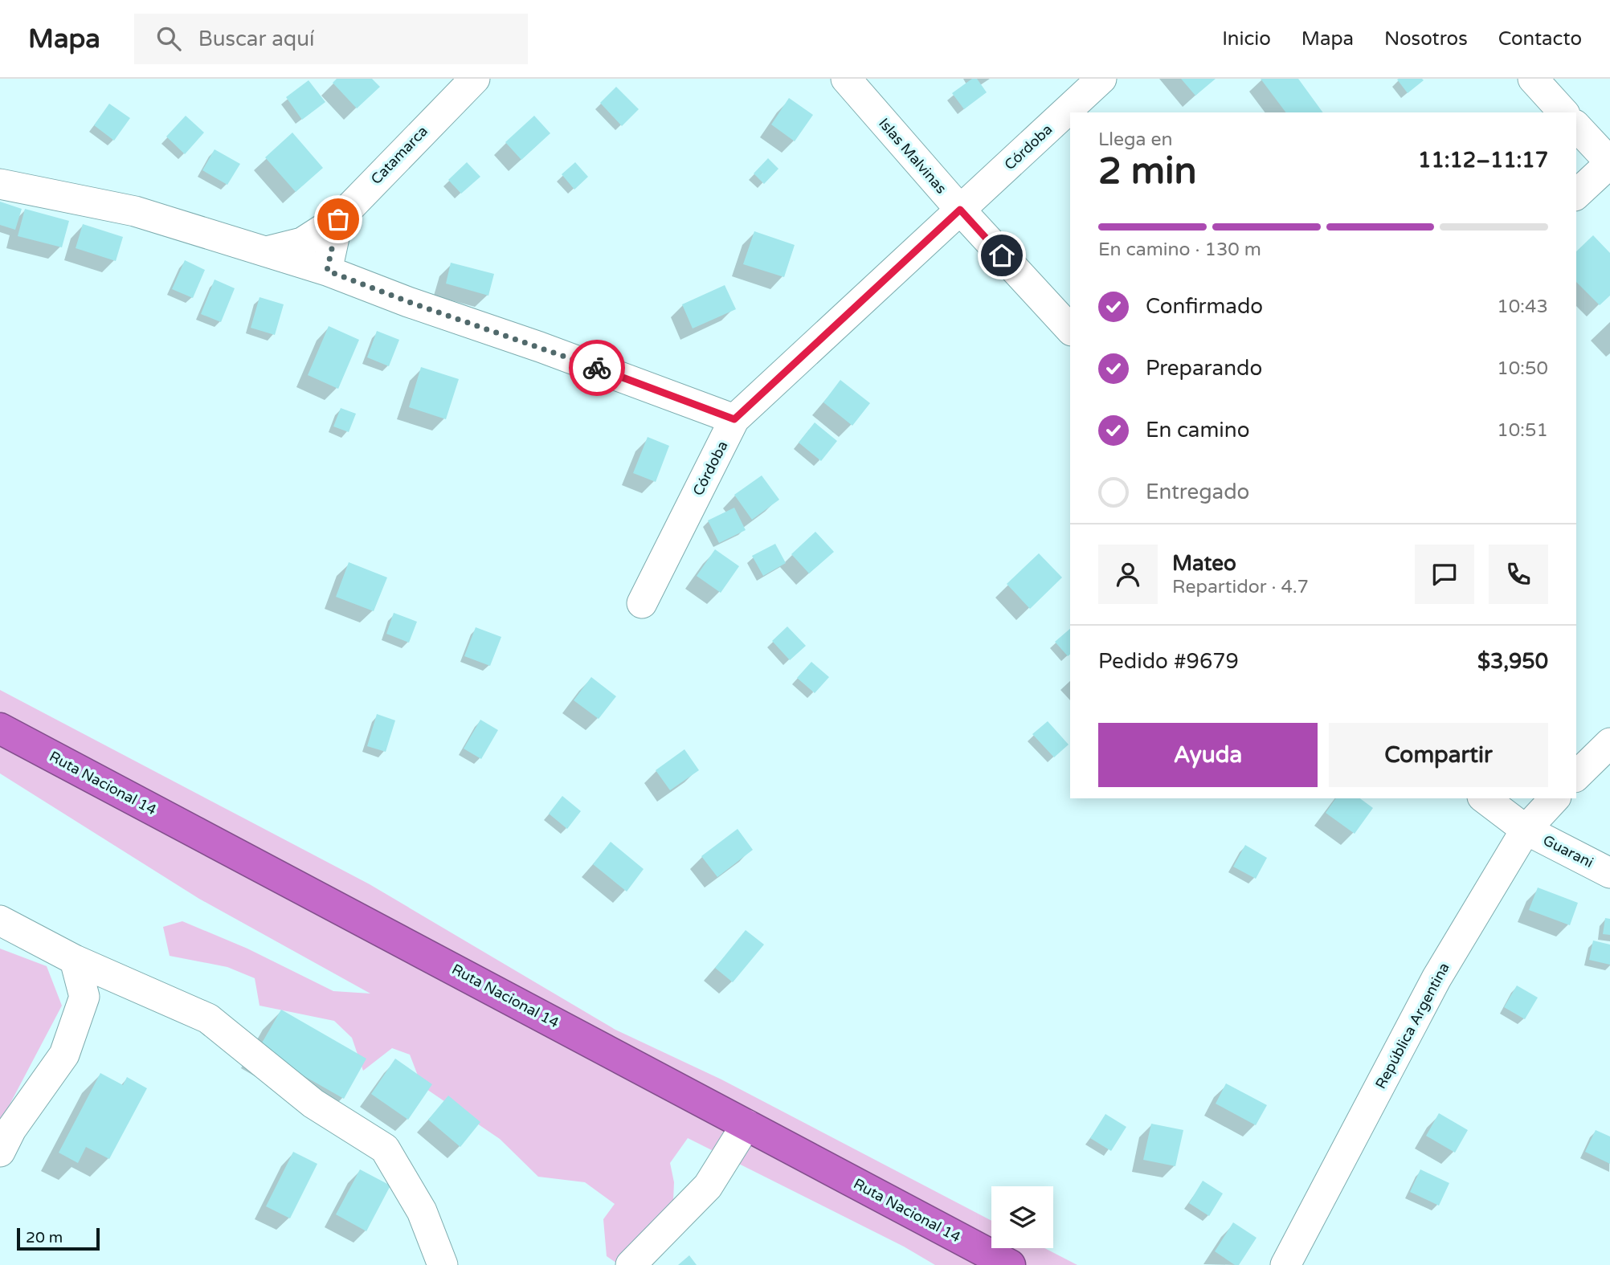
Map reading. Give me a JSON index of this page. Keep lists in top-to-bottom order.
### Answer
{
  "streets": {
    "highway": ["Ruta Nacional 14"],
    "street": [
      "Córdoba",
      "Catamarca",
      "Islas Malvinas",
      "Guarani",
      "República Argentina"
    ]
  },
  "crossings": [
    ["Córdoba", "Islas Malvinas"],
    ["Guarani", "República Argentina"]
  ],
  "scale_bar": "20 m",
  "page": {
    "header": "Mapa",
    "search": "Buscar aquí",
    "nav": [
      "Inicio",
      "Mapa",
      "Nosotros",
      "Contacto"
    ],
    "heading": ["2 min", "Llega en", "11:12–11:17"],
    "panel": [
      "Mateo",
      "Repartidor · 4.7",
      "Pedido #9679",
      "$3,950"
    ],
    "bar": "En camino · 130 m",
    "list": [
      ["Confirmado", "10:43"],
      ["Preparando", "10:50"],
      ["En camino", "10:51"],
      "Entregado"
    ],
    "buttons": ["Ayuda", "Compartir"],
    "scale": "20 m"
  }
}
